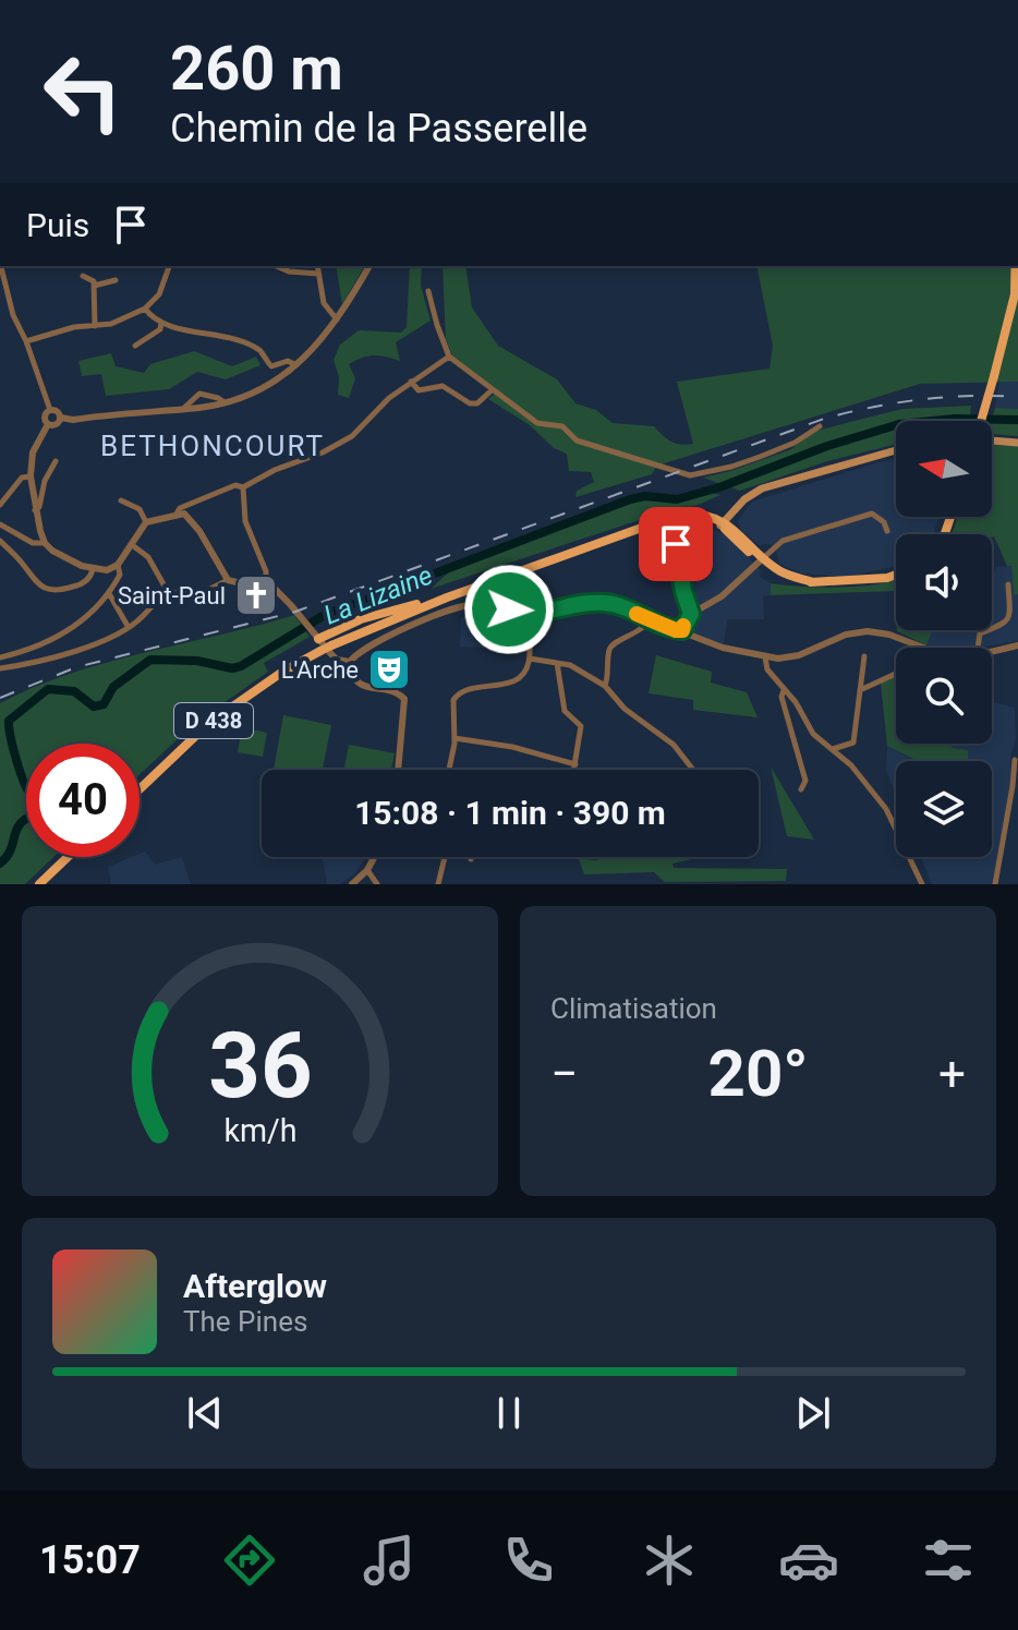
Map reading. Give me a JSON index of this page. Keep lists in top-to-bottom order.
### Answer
{
  "streets": {
    "main road": ["D 438"]
  },
  "districts": ["BETHONCOURT"],
  "water": ["La Lizaine"],
  "places": {
    "church": ["Saint-Paul"],
    "theatre": ["L'Arche"]
  },
  "north": "left",
  "page": {
    "turn": ["260 m", "Chemin de la Passerelle"],
    "then": "Puis",
    "limit": "40",
    "trip": "15:08 · 1 min · 390 m",
    "tile": "Climatisation",
    "heat": ["−", "20°", "+"],
    "song": ["Afterglow", "The Pines"],
    "tabs": "15:07",
    "gauge": ["36", "km/h"]
  }
}
